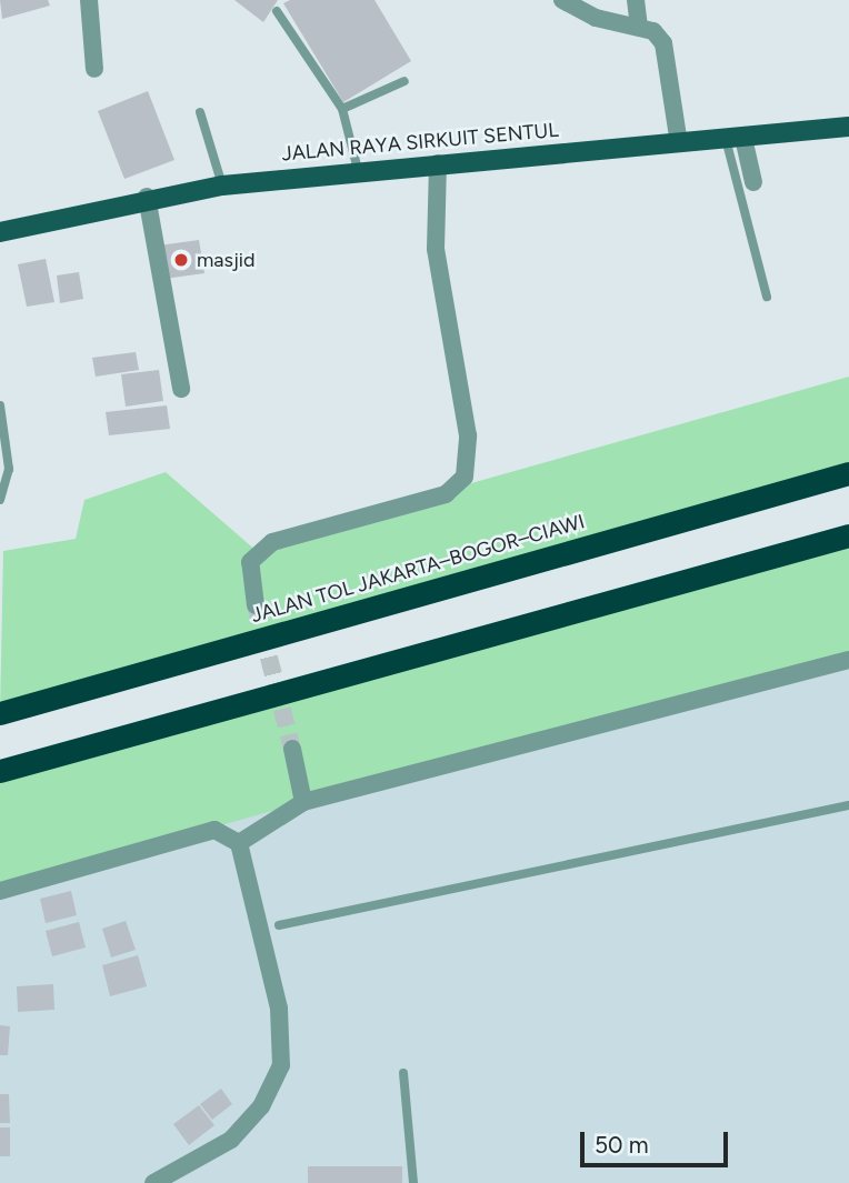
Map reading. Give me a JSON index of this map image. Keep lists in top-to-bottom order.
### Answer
{
  "streets": {
    "highway": ["JALAN TOL JAKARTA–BOGOR–CIAWI"],
    "main road": ["JALAN RAYA SIRKUIT SENTUL"]
  },
  "places": ["masjid"],
  "scale_bar": "50 m"
}
